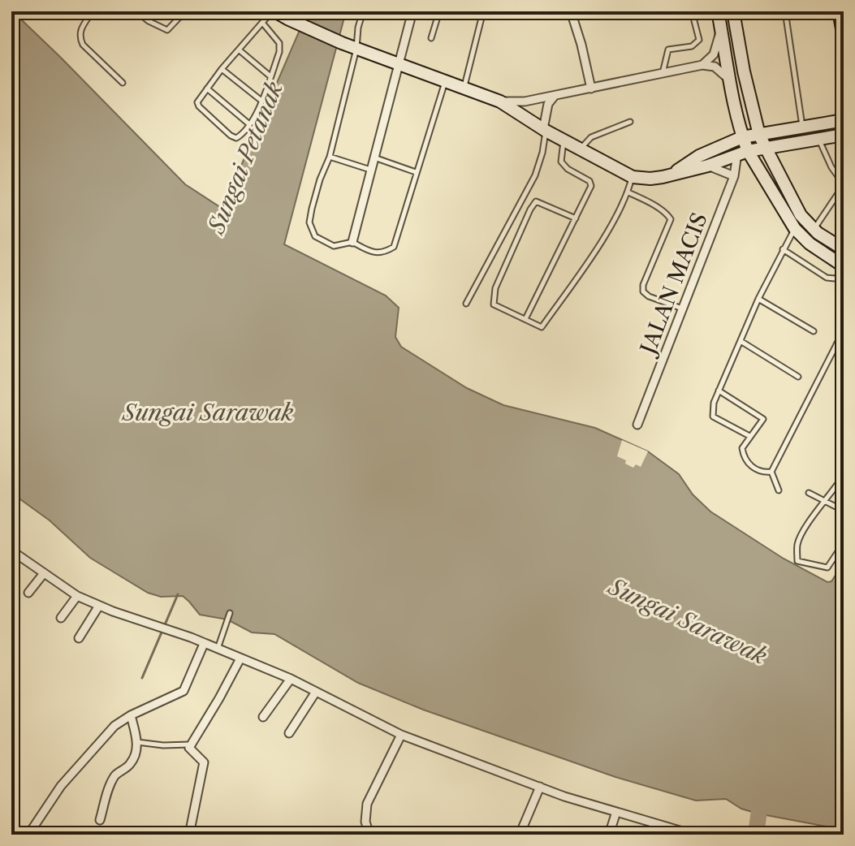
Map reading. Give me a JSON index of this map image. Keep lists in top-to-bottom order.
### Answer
{
  "streets": {
    "street": ["JALAN MACIS"]
  },
  "water": ["Sungai Petanak", "Sungai Sarawak"]
}
